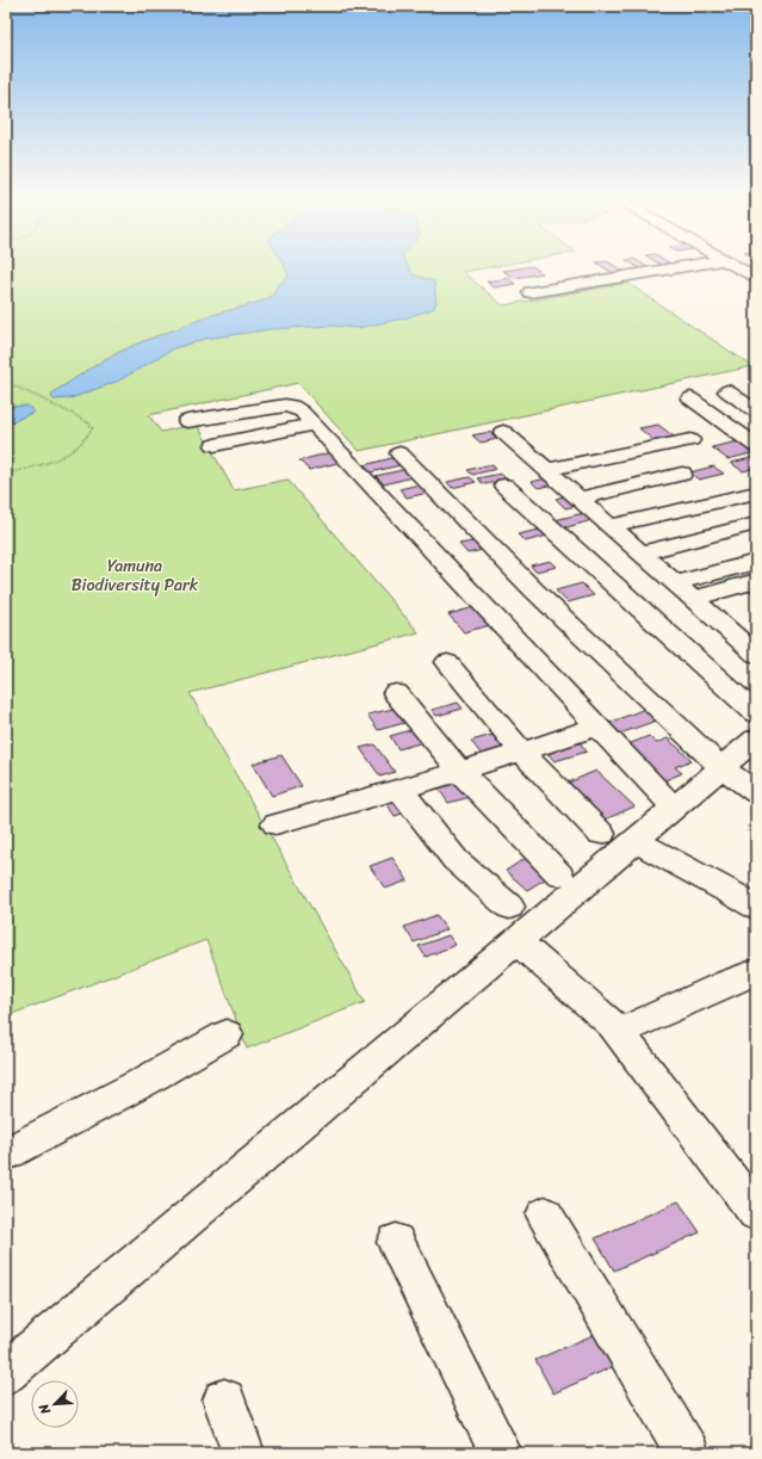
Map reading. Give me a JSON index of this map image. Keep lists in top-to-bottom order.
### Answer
{
  "parks": ["Yamuna Biodiversity Park"],
  "north": "bottom left"
}
